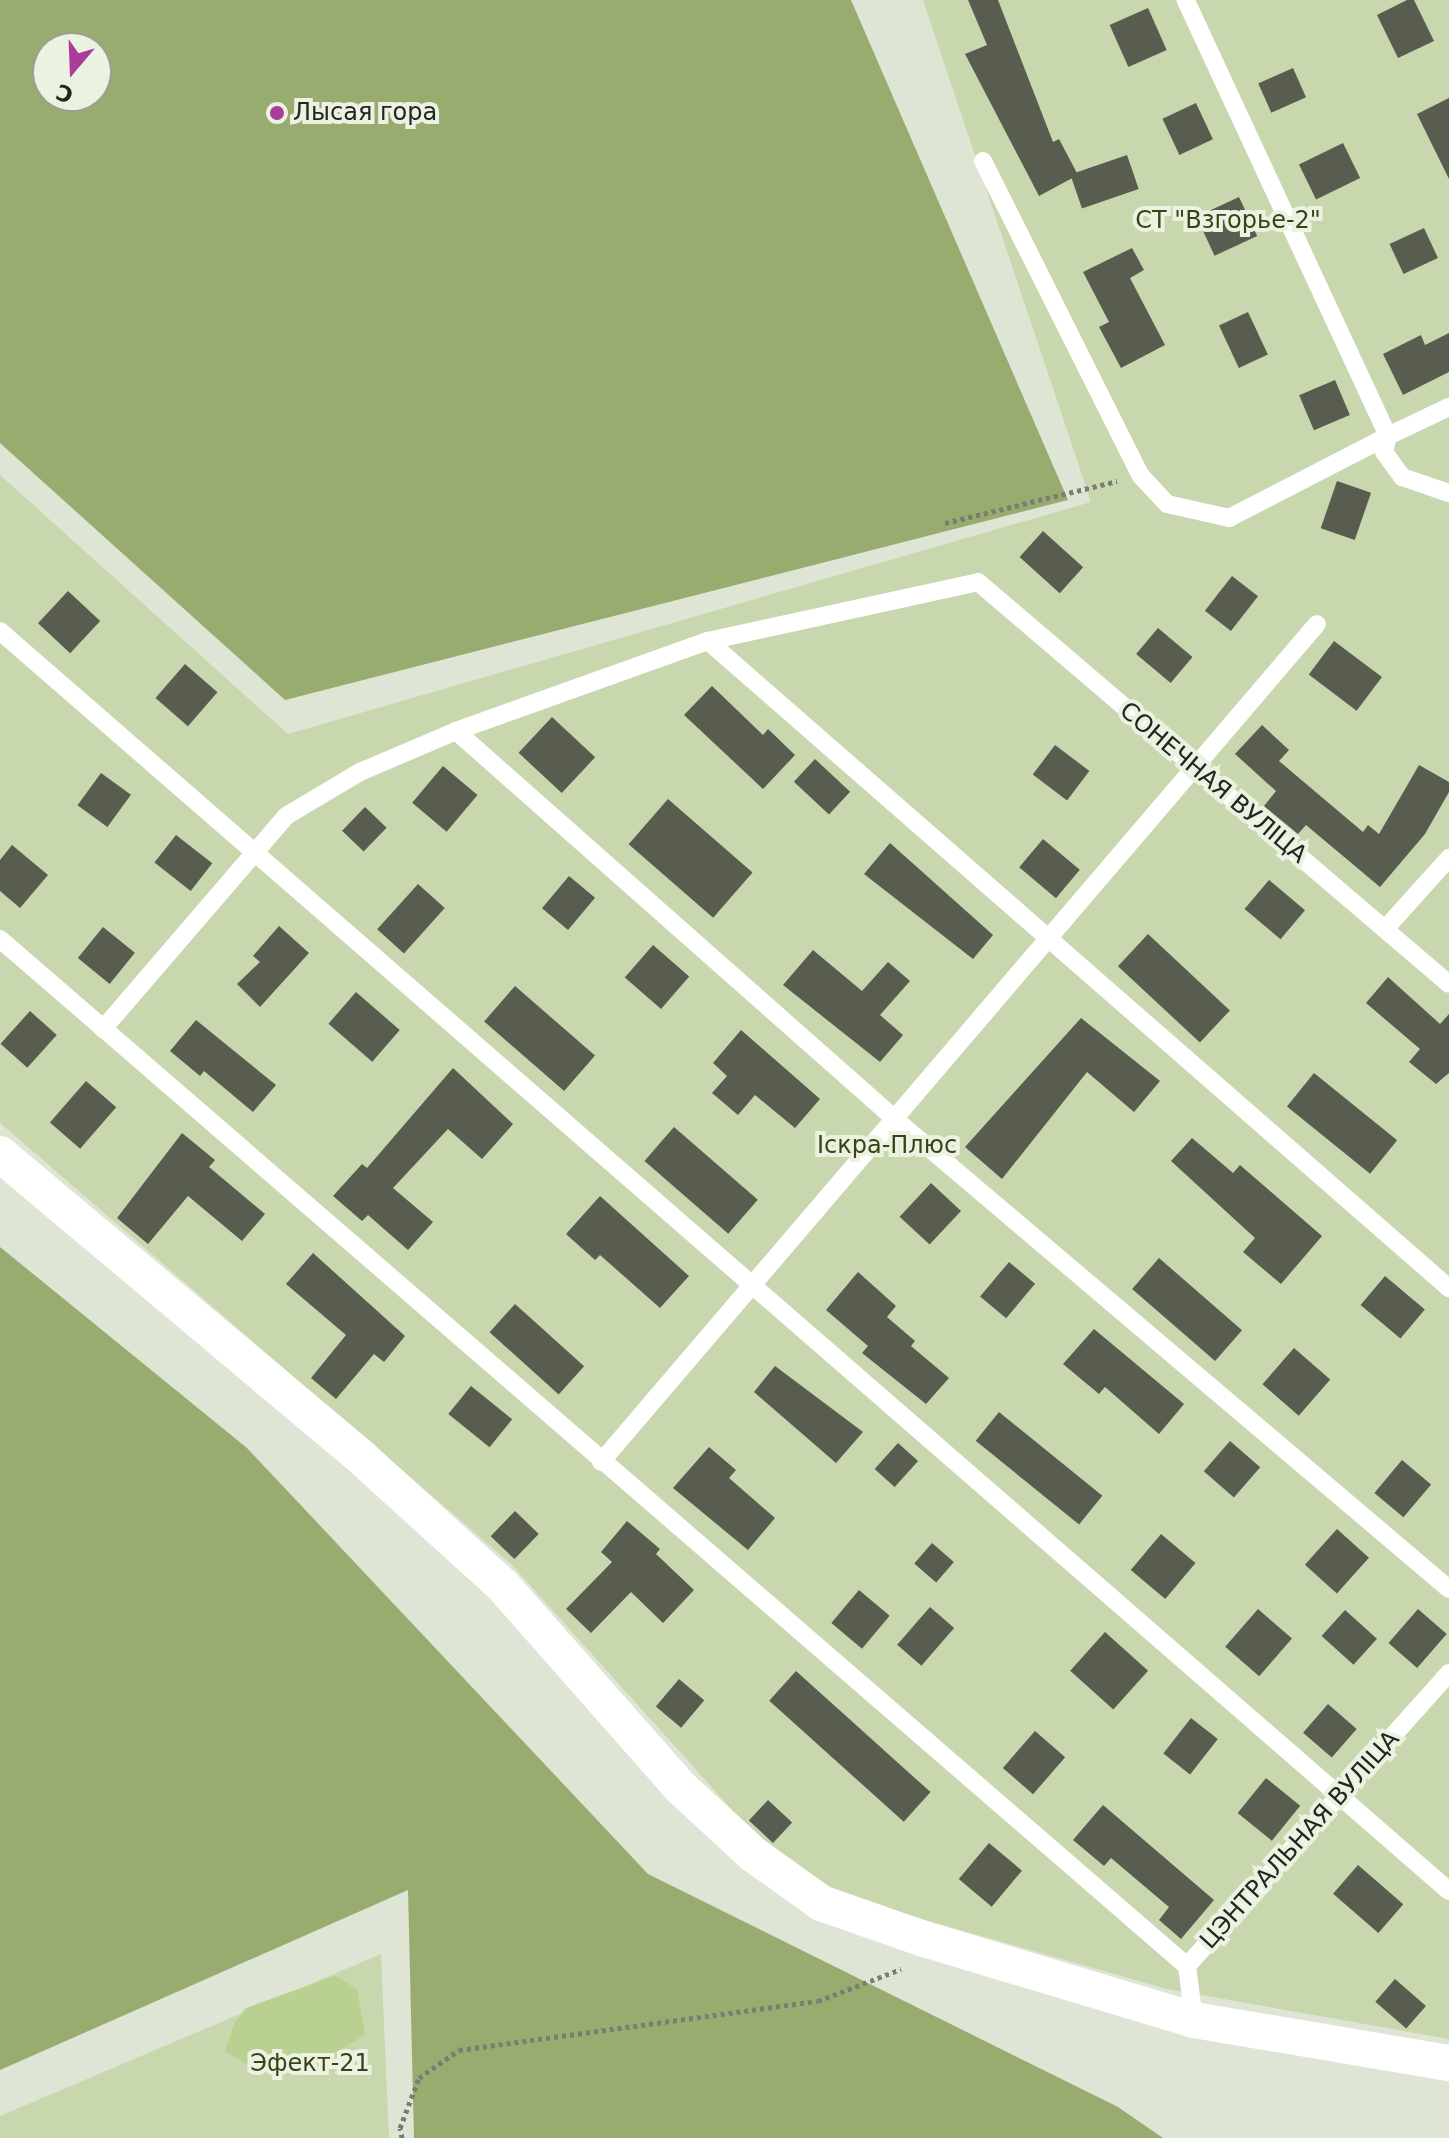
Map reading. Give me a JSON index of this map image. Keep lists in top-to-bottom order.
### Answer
{
  "streets": {
    "lane": ["СОНЕЧНАЯ ВУЛІЦА", "ЦЭНТРАЛЬНАЯ ВУЛІЦА"]
  },
  "parks": ["СТ \"Взгорье-2\"", "Іскра-Плюс", "Эфект-21"],
  "places": ["Лысая гора"],
  "north": "bottom"
}
